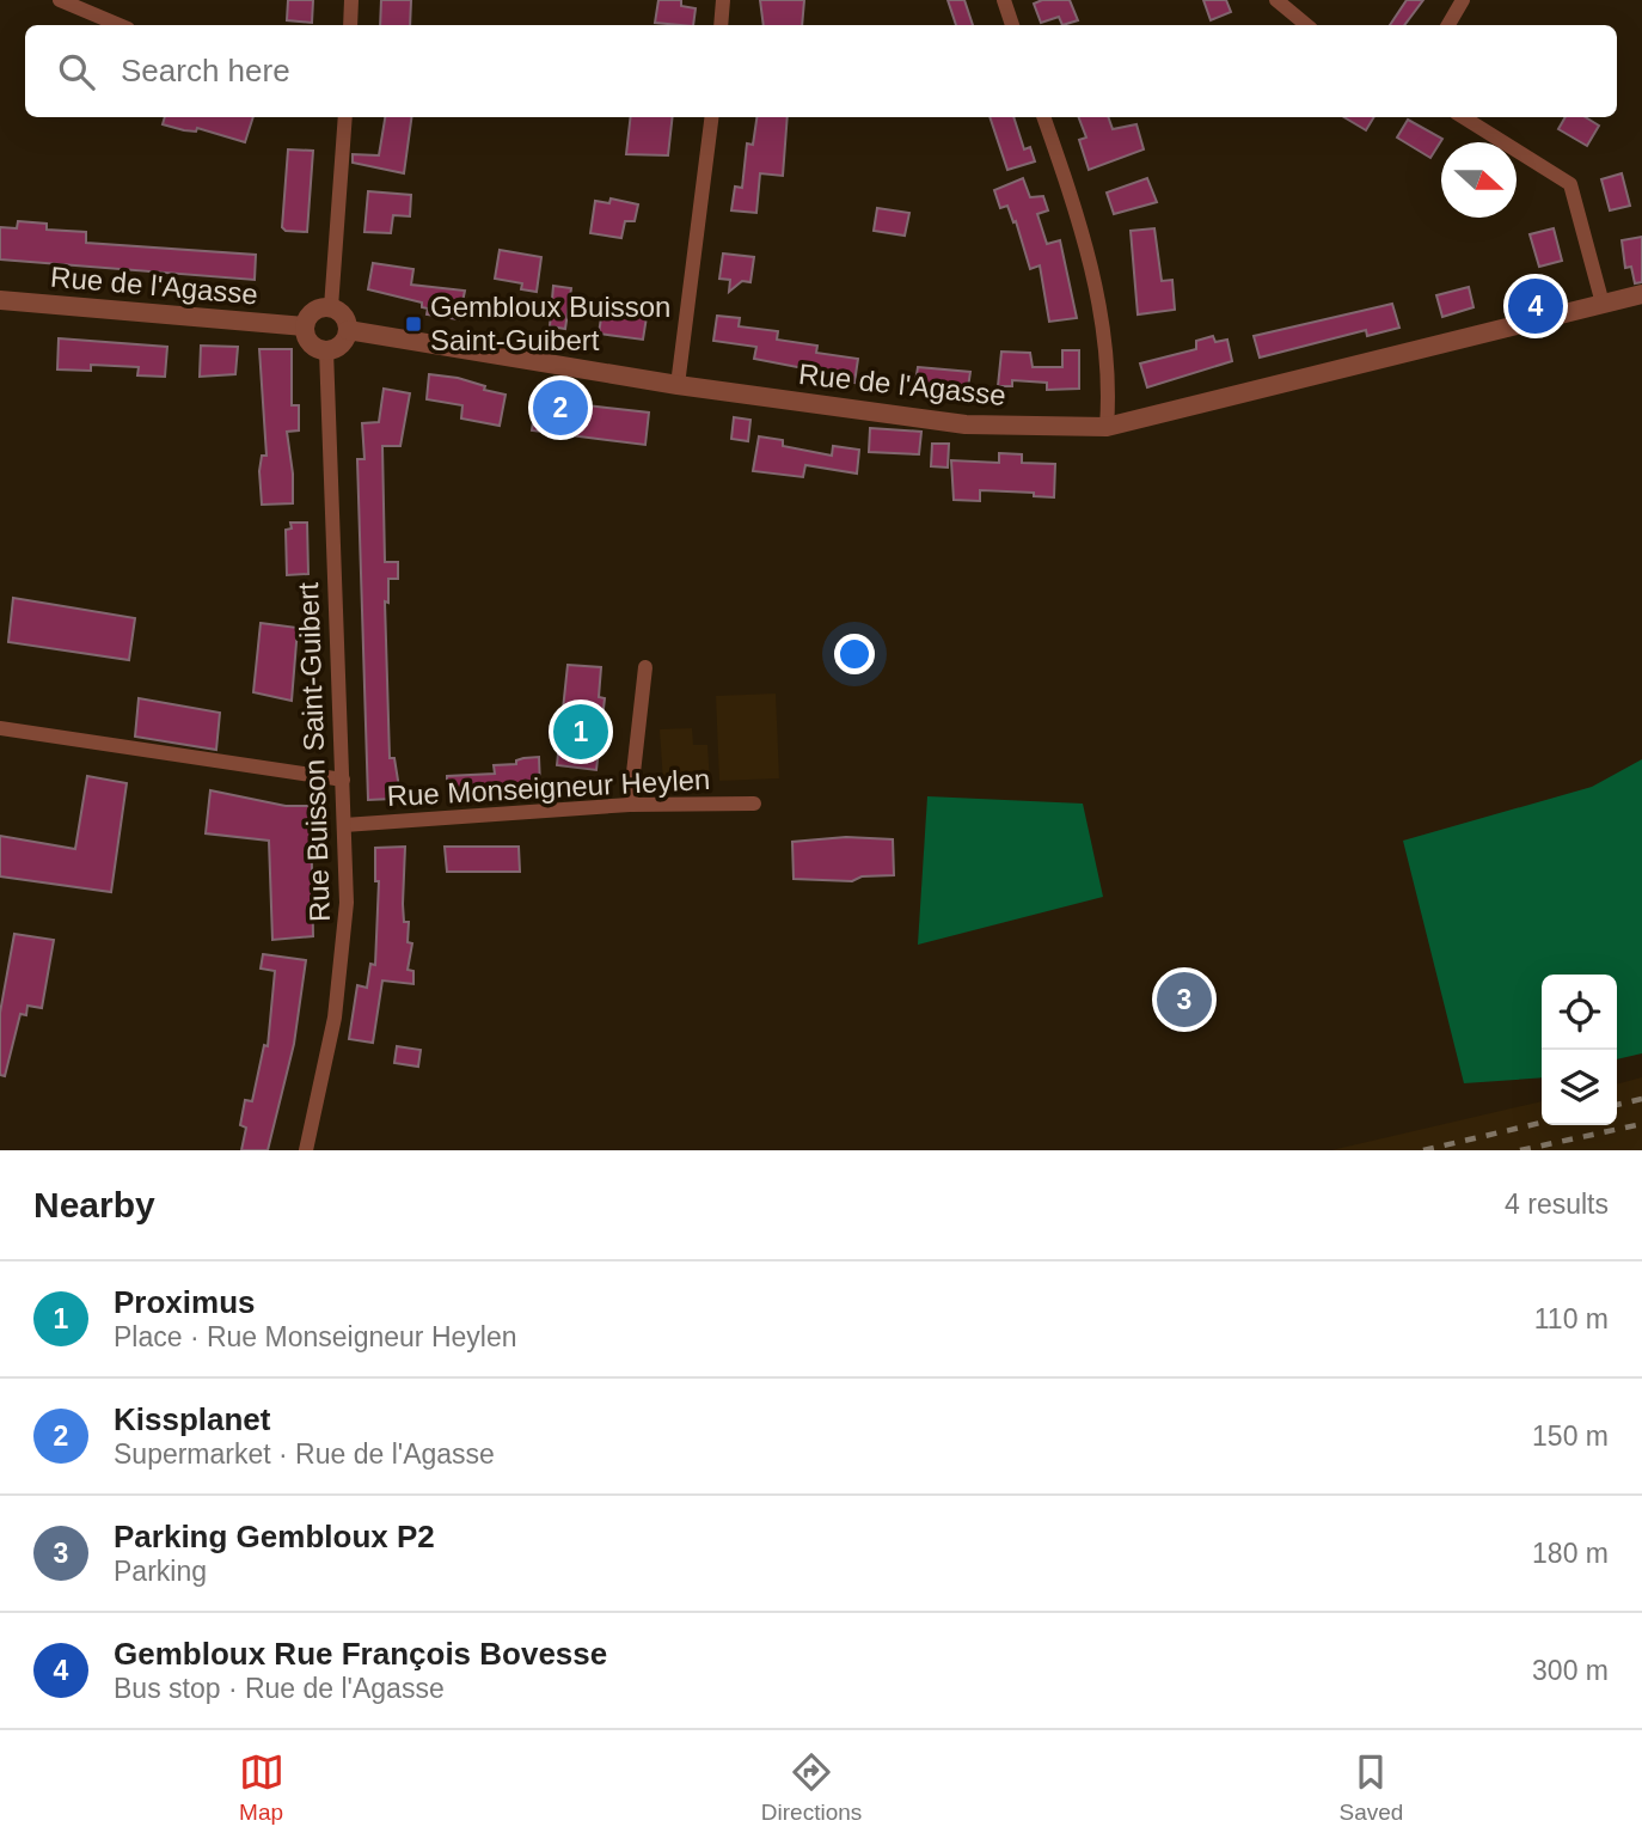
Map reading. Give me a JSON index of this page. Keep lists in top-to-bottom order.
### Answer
{
  "streets": {
    "street": ["Rue de l'Agasse", "Rue Buisson Saint-Guibert", "Rue Monseigneur Heylen"]
  },
  "crossings": [
    ["Rue de l'Agasse", "Rue Buisson Saint-Guibert"],
    ["Rue Buisson Saint-Guibert", "Rue Monseigneur Heylen"]
  ],
  "places": {
    "transit": ["Gembloux Buisson Saint-Guibert"]
  },
  "north": "right",
  "page": {
    "search": "Search here",
    "pins": [
      "4",
      "2",
      "1",
      "3"
    ],
    "heading": ["Nearby", "4 results"],
    "list": [
      {
        "mark": "1",
        "name": "Proximus",
        "note": "Place · Rue Monseigneur Heylen",
        "value": "110 m"
      },
      {
        "mark": "2",
        "name": "Kissplanet",
        "note": "Supermarket · Rue de l'Agasse",
        "value": "150 m"
      },
      {
        "mark": "3",
        "name": "Parking Gembloux P2",
        "note": "Parking",
        "value": "180 m"
      },
      {
        "mark": "4",
        "name": "Gembloux Rue François Bovesse",
        "note": "Bus stop · Rue de l'Agasse",
        "value": "300 m"
      }
    ],
    "nav": ["Map", "Directions", "Saved"]
  }
}
